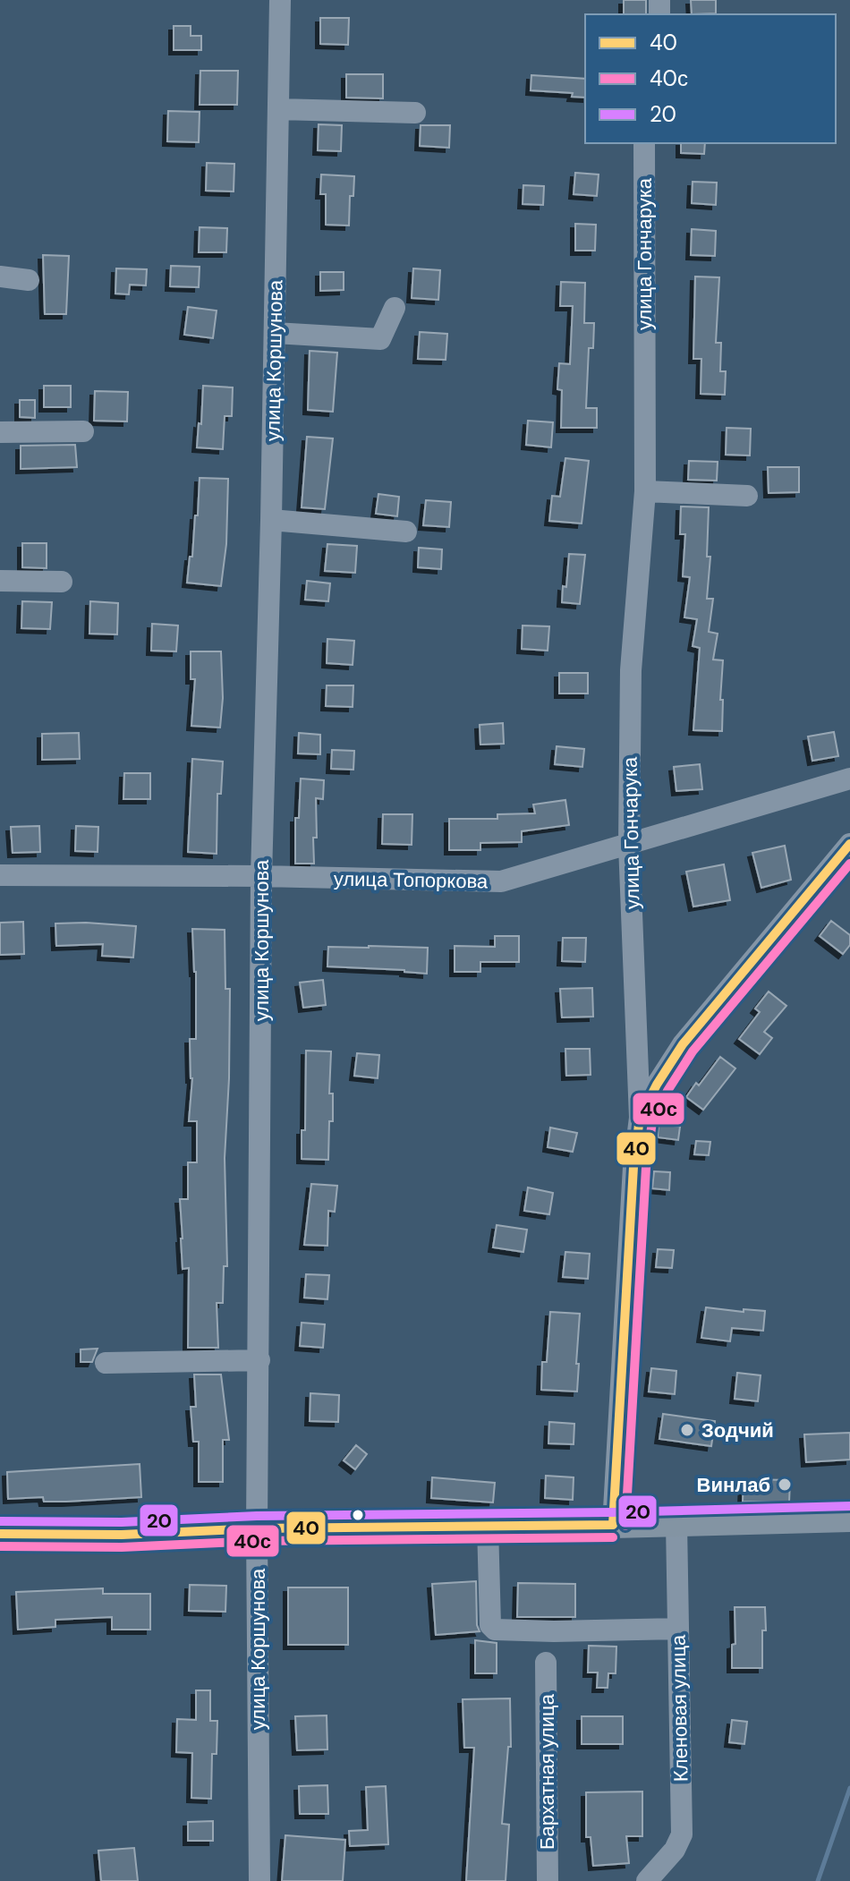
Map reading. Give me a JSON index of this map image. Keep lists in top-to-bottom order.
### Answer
{
  "streets": {
    "street": [
      "улица Гончарука",
      "улица Коршунова",
      "улица Топоркова",
      "Кленовая улица",
      "Бархатная улица"
    ]
  },
  "crossings": [
    ["улица Гончарука", "улица Топоркова"],
    ["улица Коршунова", "улица Топоркова"]
  ],
  "places": ["Зодчий", "Винлаб"],
  "lines": ["transit line 40", "transit line 40с", "transit line 20"],
  "legend": ["40", "40с", "20"]
}
